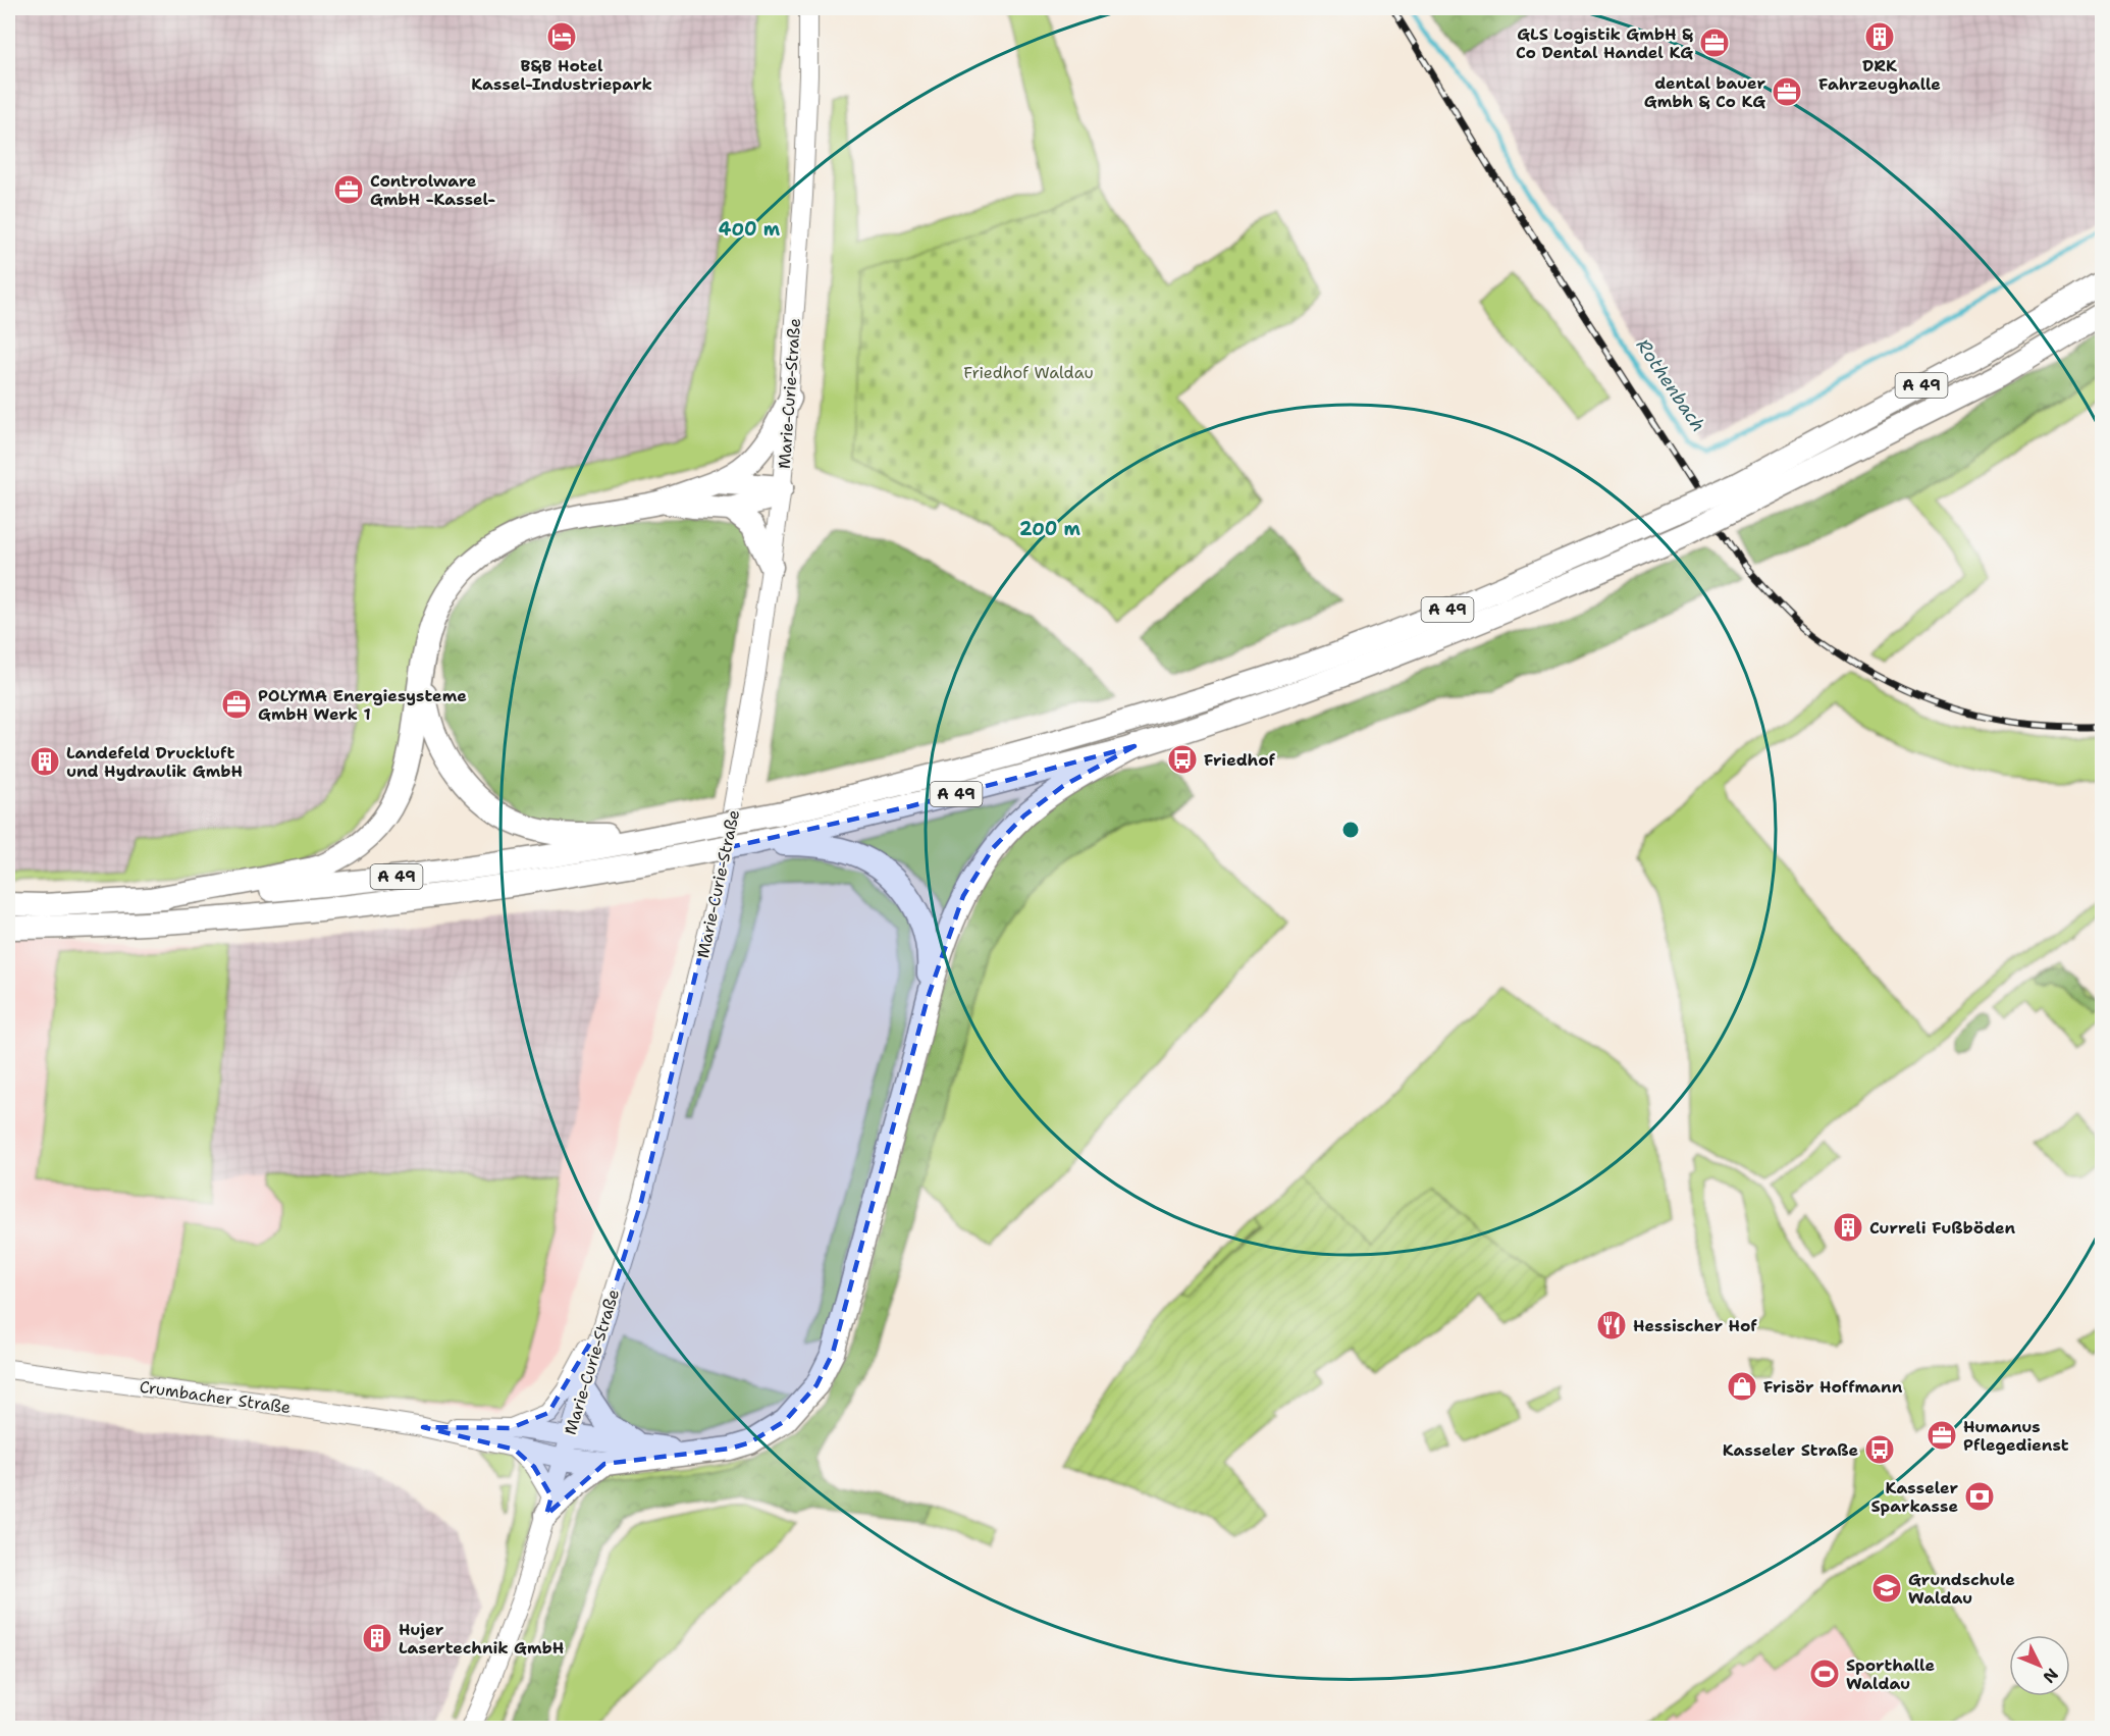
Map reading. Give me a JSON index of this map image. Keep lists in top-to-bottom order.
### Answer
{
  "streets": {
    "highway": ["A 49"],
    "main road": ["Marie-Curie-Straße", "Crumbacher Straße"]
  },
  "crossings": [
    ["Marie-Curie-Straße", "Crumbacher Straße"]
  ],
  "water": ["Rothenbach"],
  "parks": ["Friedhof Waldau"],
  "places": {
    "hotel": ["B&B Hotel Kassel-Industriepark"],
    "building": [
      "DRK Fahrzeughalle",
      "Landefeld Druckluft und Hydraulik GmbH",
      "Curreli Fußböden",
      "Hujer Lasertechnik GmbH"
    ],
    "office": [
      "GLS Logistik GmbH & Co Dental Handel KG",
      "dental bauer Gmbh & Co KG",
      "Controlware GmbH -Kassel-",
      "POLYMA Energiesysteme GmbH Werk 1",
      "Humanus Pflegedienst"
    ],
    "bus stop": ["Friedhof", "Kasseler Straße"],
    "restaurant": ["Hessischer Hof"],
    "shop": ["Frisör Hoffmann"],
    "bank": ["Kasseler Sparkasse"],
    "school or university": ["Grundschule Waldau"],
    "sports": ["Sporthalle Waldau"]
  },
  "north": "bottom right",
  "rings": ["400 m", "200 m"]
}
